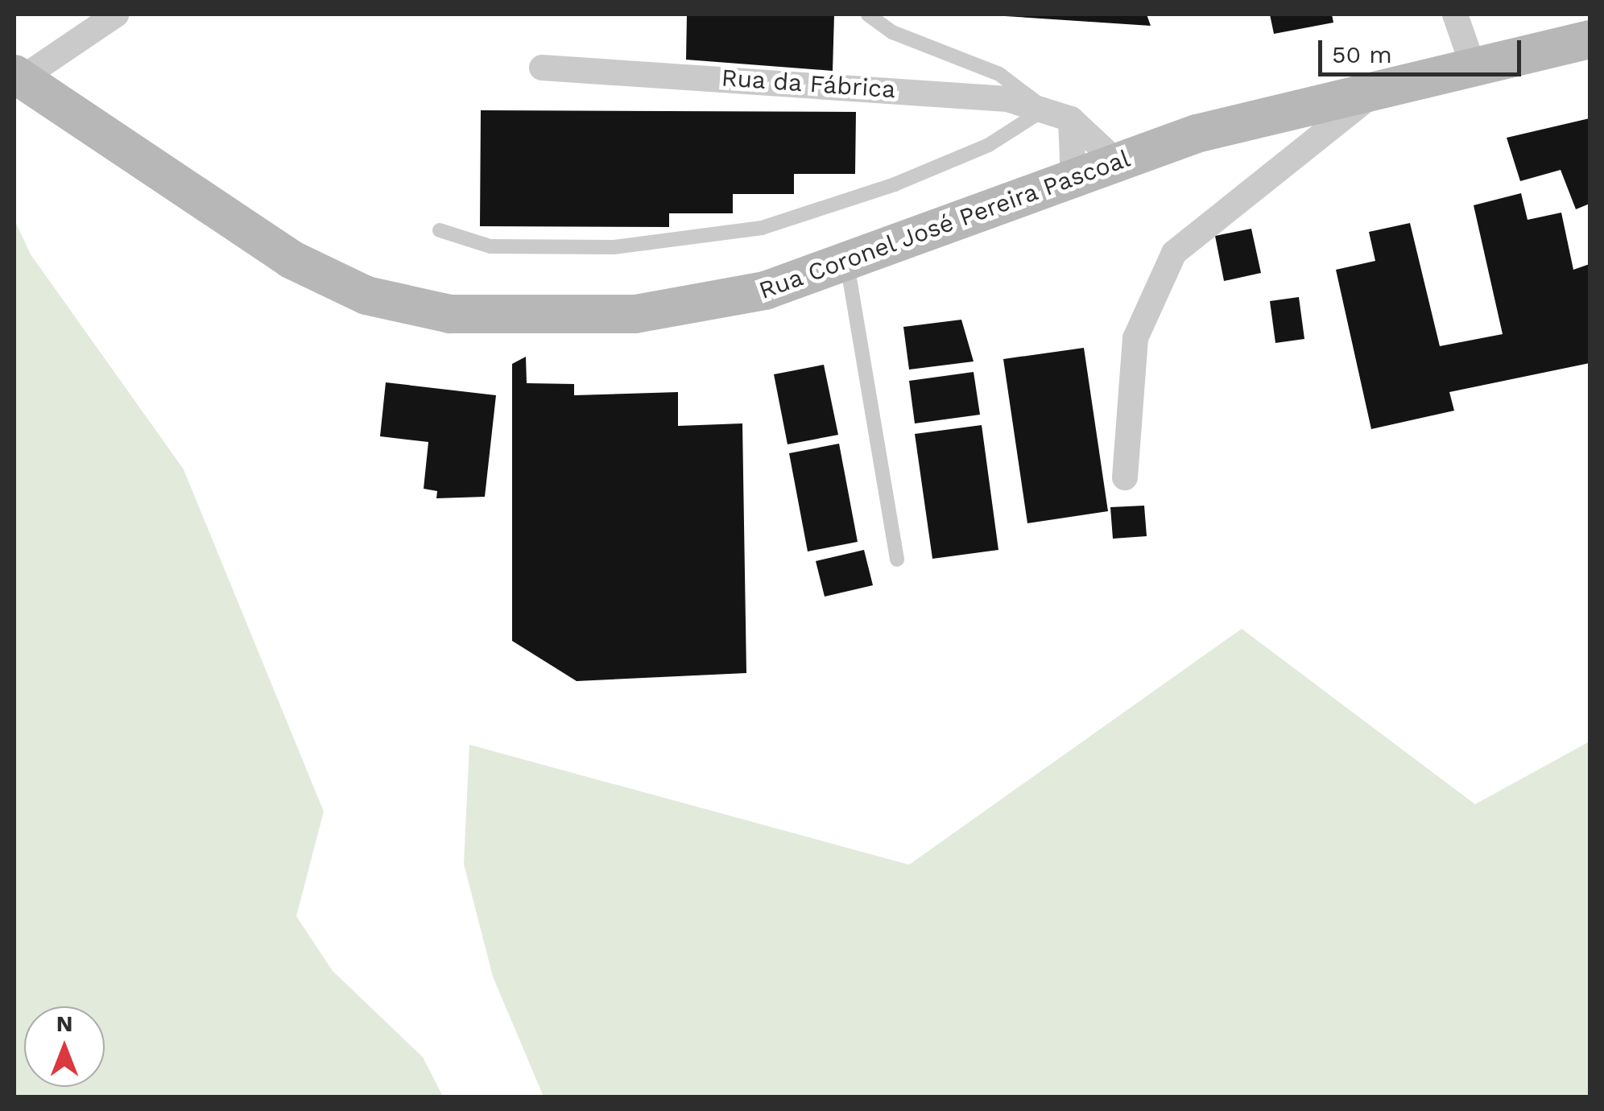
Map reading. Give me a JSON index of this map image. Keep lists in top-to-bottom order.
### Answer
{
  "streets": {
    "main road": ["Rua Coronel José Pereira Pascoal"],
    "street": ["Rua da Fábrica"]
  },
  "crossings": [
    ["Rua da Fábrica", "Rua Coronel José Pereira Pascoal"]
  ],
  "scale_bar": "50 m",
  "north": "top"
}
